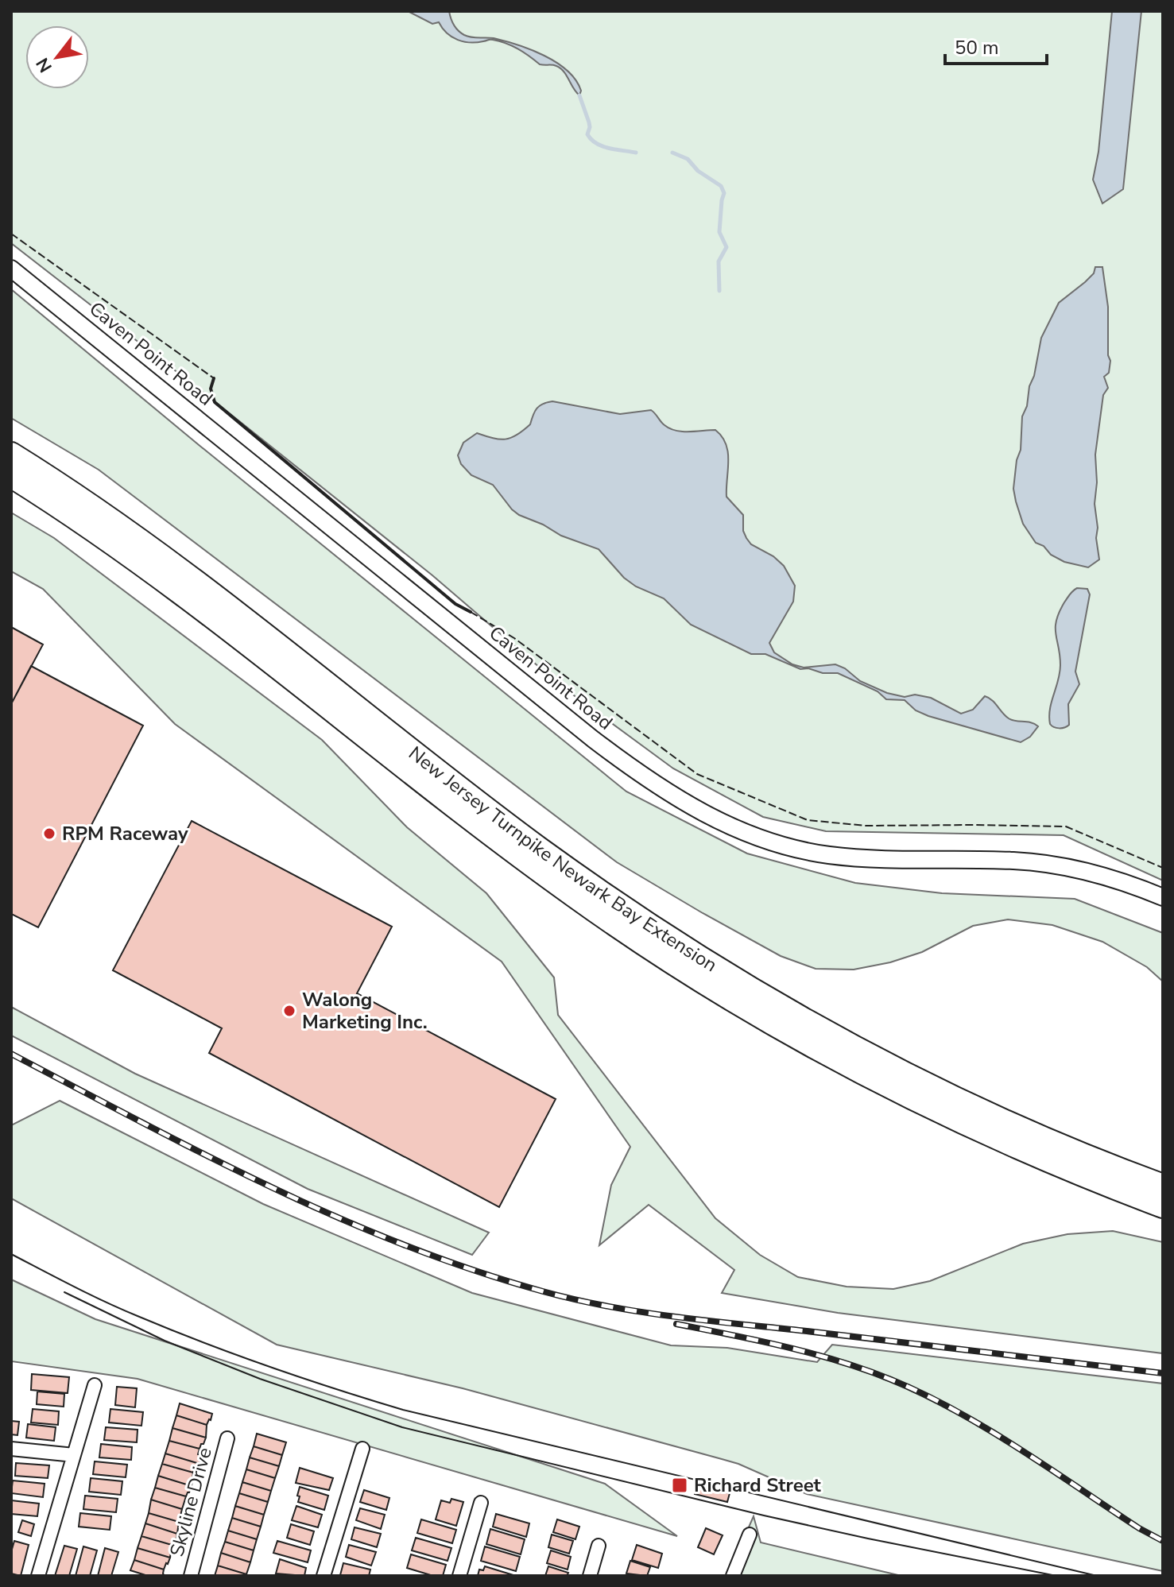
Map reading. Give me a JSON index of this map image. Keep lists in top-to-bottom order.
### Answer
{
  "streets": {
    "highway": ["New Jersey Turnpike Newark Bay Extension"],
    "street": ["Caven Point Road", "Skyline Drive"]
  },
  "places": {
    "other": ["RPM Raceway", "Walong Marketing Inc."],
    "transit": ["Richard Street"]
  },
  "scale_bar": "50 m",
  "north": "bottom left"
}
